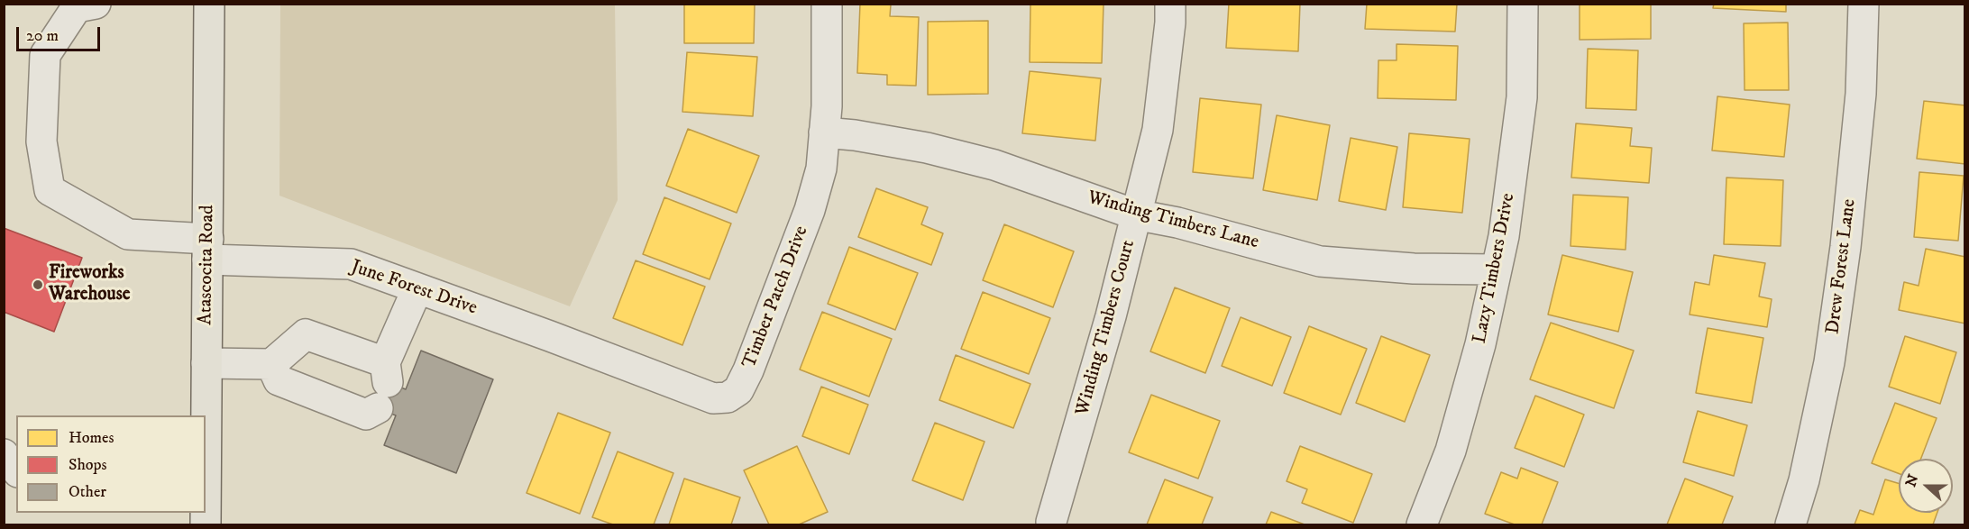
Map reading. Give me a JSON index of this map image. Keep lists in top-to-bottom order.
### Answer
{
  "streets": {
    "main road": ["Atascocita Road"],
    "street": [
      "Winding Timbers Lane",
      "Drew Forest Lane",
      "Lazy Timbers Drive",
      "June Forest Drive",
      "Timber Patch Drive",
      "Winding Timbers Court"
    ]
  },
  "crossings": [
    ["Winding Timbers Lane", "Lazy Timbers Drive"],
    ["Winding Timbers Lane", "Timber Patch Drive"],
    ["Winding Timbers Lane", "Winding Timbers Court"],
    ["Atascocita Road", "June Forest Drive"],
    ["June Forest Drive", "Timber Patch Drive"]
  ],
  "places": ["Fireworks Warehouse"],
  "legend": ["Homes", "Shops", "Other"],
  "scale_bar": "20 m",
  "north": "left"
}
